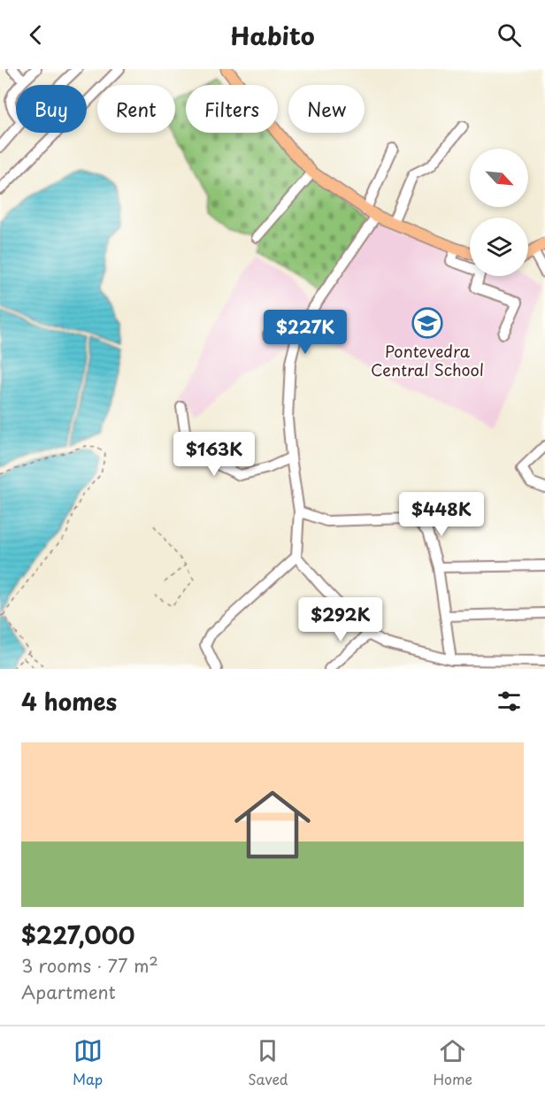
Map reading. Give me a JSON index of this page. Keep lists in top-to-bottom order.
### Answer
{
  "places": {
    "school or university": ["Pontevedra Central School"]
  },
  "north": "bottom right",
  "page": {
    "header": "Habito",
    "chip": [
      "Buy",
      "Rent",
      "Filters",
      "New"
    ],
    "price": [
      "$227K",
      "$163K",
      "$448K",
      "$292K"
    ],
    "heading": "4 homes",
    "list": [
      {
        "name": "$227,000",
        "note": "3 rooms · 77 m² · Apartment"
      }
    ],
    "tabs": ["Map", "Saved", "Home"]
  }
}
